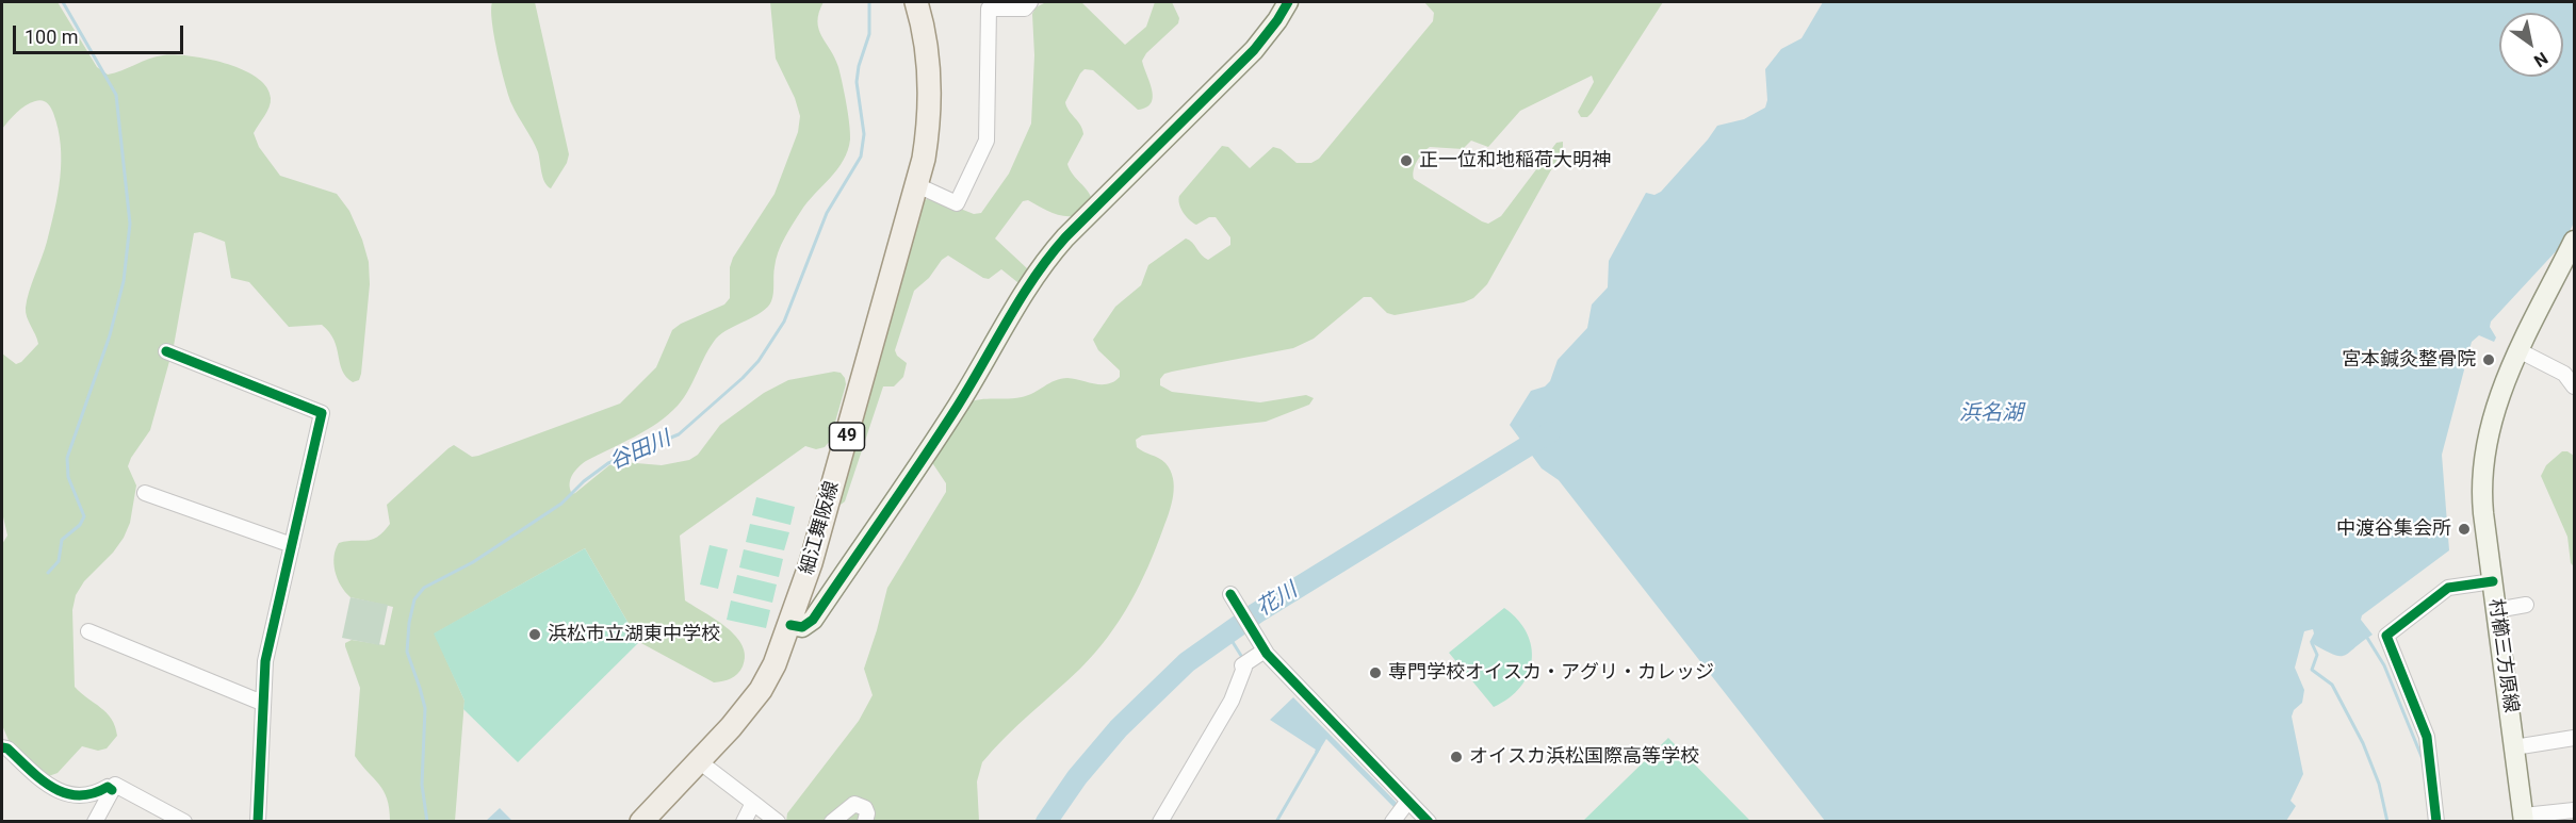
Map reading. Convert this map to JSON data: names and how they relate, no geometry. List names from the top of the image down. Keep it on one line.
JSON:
{"streets":{"main road":["49","細江舞阪線"],"street":["村櫛三方原線"]},"water":["浜名湖","谷田川","花川"],"places":["正一位和地稲荷大明神","宮本鍼灸整骨院","中渡谷集会所","浜松市立湖東中学校","専門学校オイスカ・アグリ・カレッジ","オイスカ浜松国際高等学校"],"scale_bar":"100 m","north":"bottom right"}
